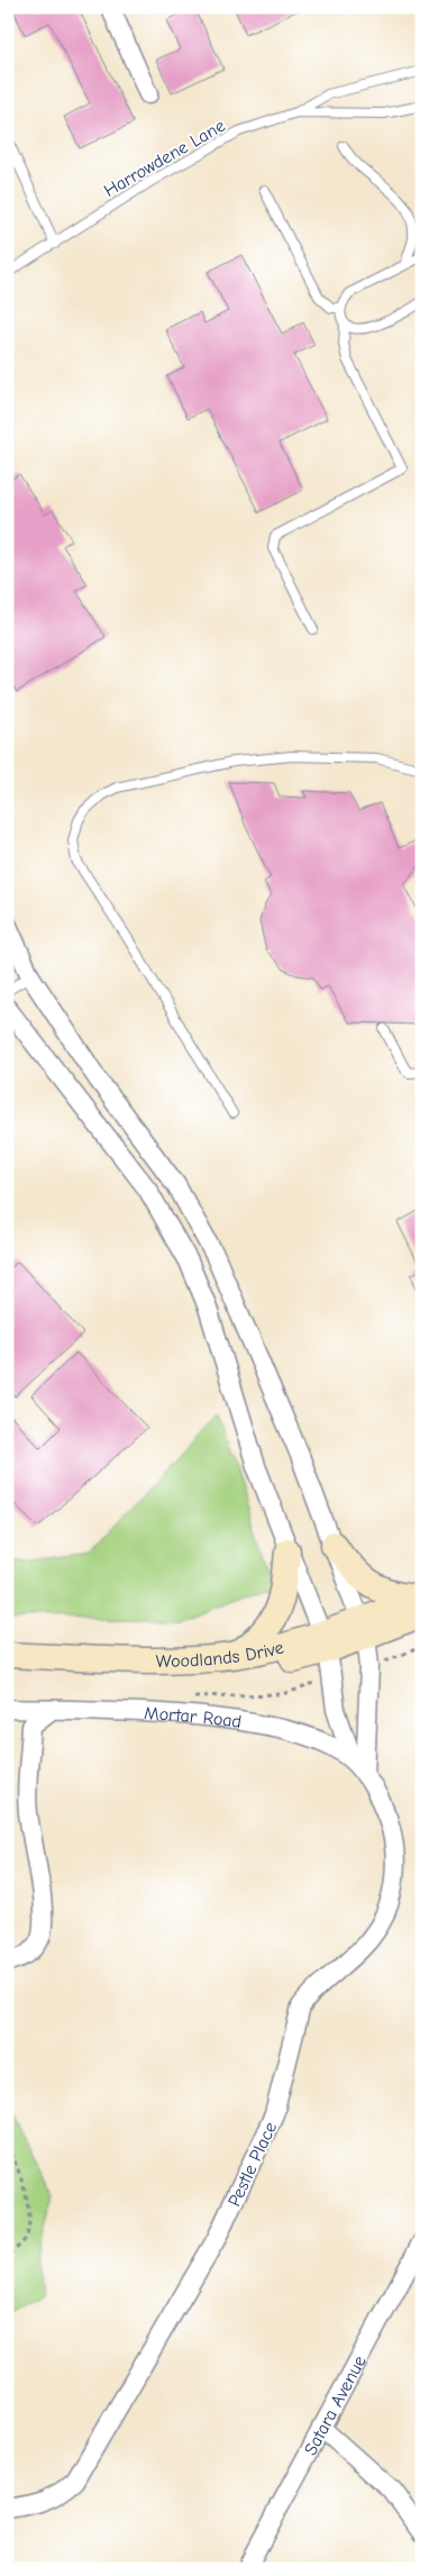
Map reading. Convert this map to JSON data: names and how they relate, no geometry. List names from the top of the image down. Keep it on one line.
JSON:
{"streets":{"main road":["Woodlands Drive"],"street":["Mortar Road","Pestle Place","Satara Avenue"],"lane":["Harrowdene Lane"]},"crossings":[["Mortar Road","Pestle Place"]]}
